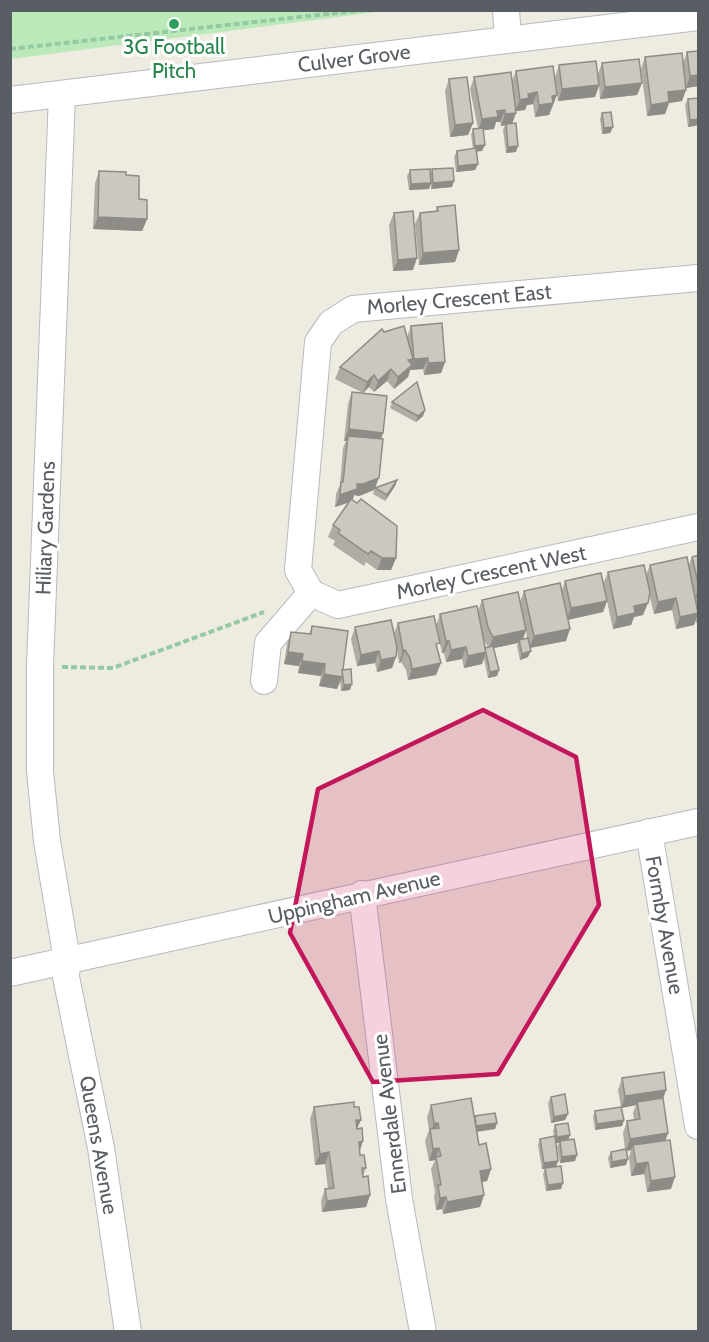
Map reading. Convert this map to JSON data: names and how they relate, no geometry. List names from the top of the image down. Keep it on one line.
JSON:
{"streets":{"street":["Culver Grove","Morley Crescent East","Hiliary Gardens","Morley Crescent West","Uppingham Avenue","Formby Avenue","Ennerdale Avenue","Queens Avenue"]},"crossings":[["Culver Grove","Hiliary Gardens"],["Morley Crescent East","Morley Crescent West"],["Hiliary Gardens","Uppingham Avenue"],["Hiliary Gardens","Queens Avenue"],["Uppingham Avenue","Formby Avenue"],["Uppingham Avenue","Ennerdale Avenue"],["Uppingham Avenue","Queens Avenue"]],"places":["3G Football Pitch"]}
